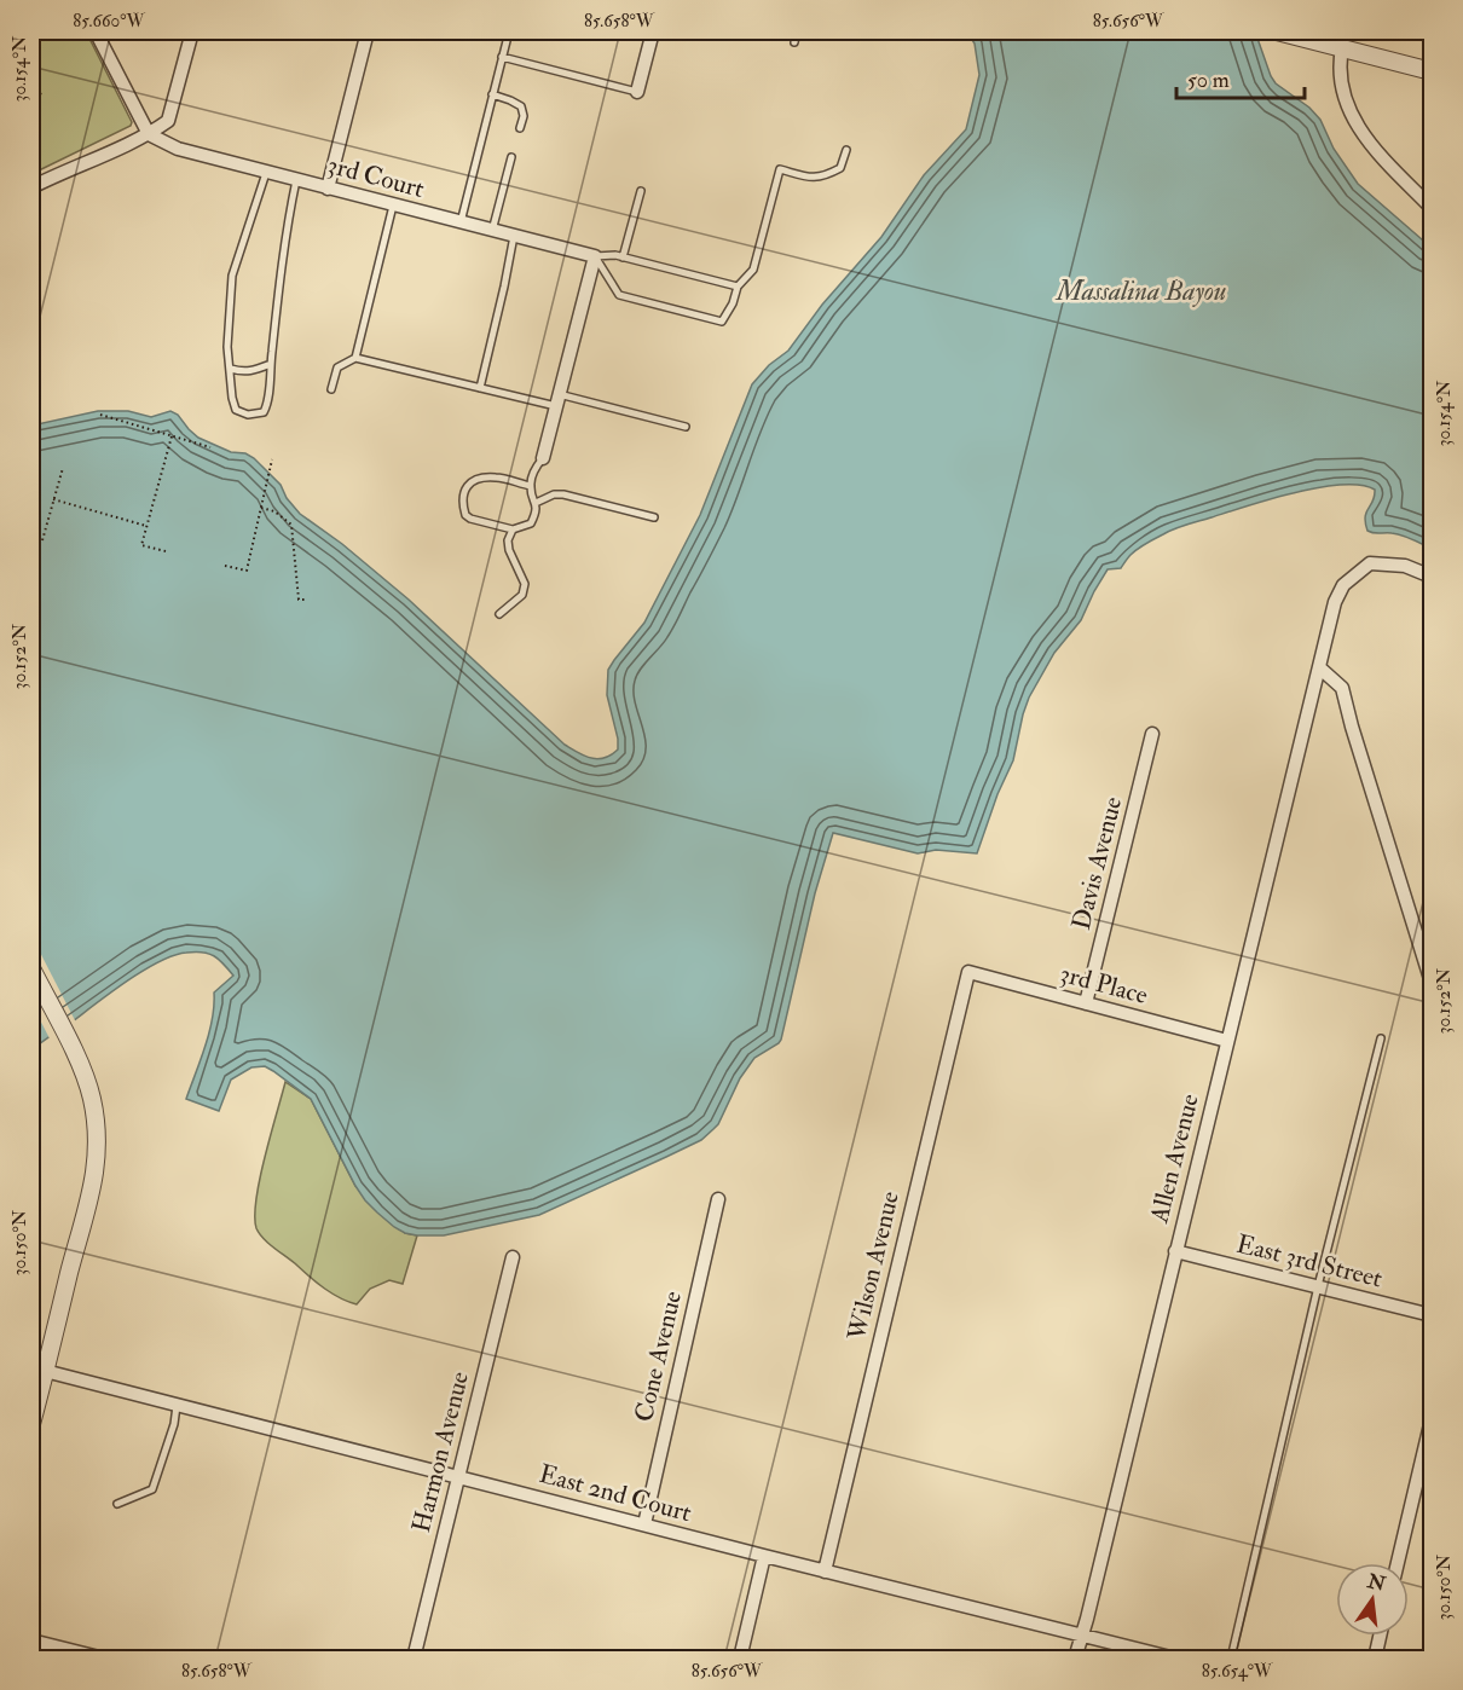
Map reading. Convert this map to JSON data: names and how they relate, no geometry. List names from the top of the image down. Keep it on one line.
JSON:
{"streets":{"street":["3rd Court","Davis Avenue","3rd Place","Allen Avenue","East 3rd Street","Wilson Avenue","Cone Avenue","Harmon Avenue","East 2nd Court"]},"crossings":[["Davis Avenue","3rd Place"],["3rd Place","Allen Avenue"],["3rd Place","Wilson Avenue"],["Allen Avenue","East 3rd Street"],["Allen Avenue","East 2nd Court"],["Wilson Avenue","East 2nd Court"],["Cone Avenue","East 2nd Court"],["Harmon Avenue","East 2nd Court"]],"water":["Massalina Bayou"],"scale_bar":"50 m","north":"top","coordinates":["85.660°W","85.658°W","85.656°W","30.154°N","30.152°N","30.150°N","85.654°W"]}
